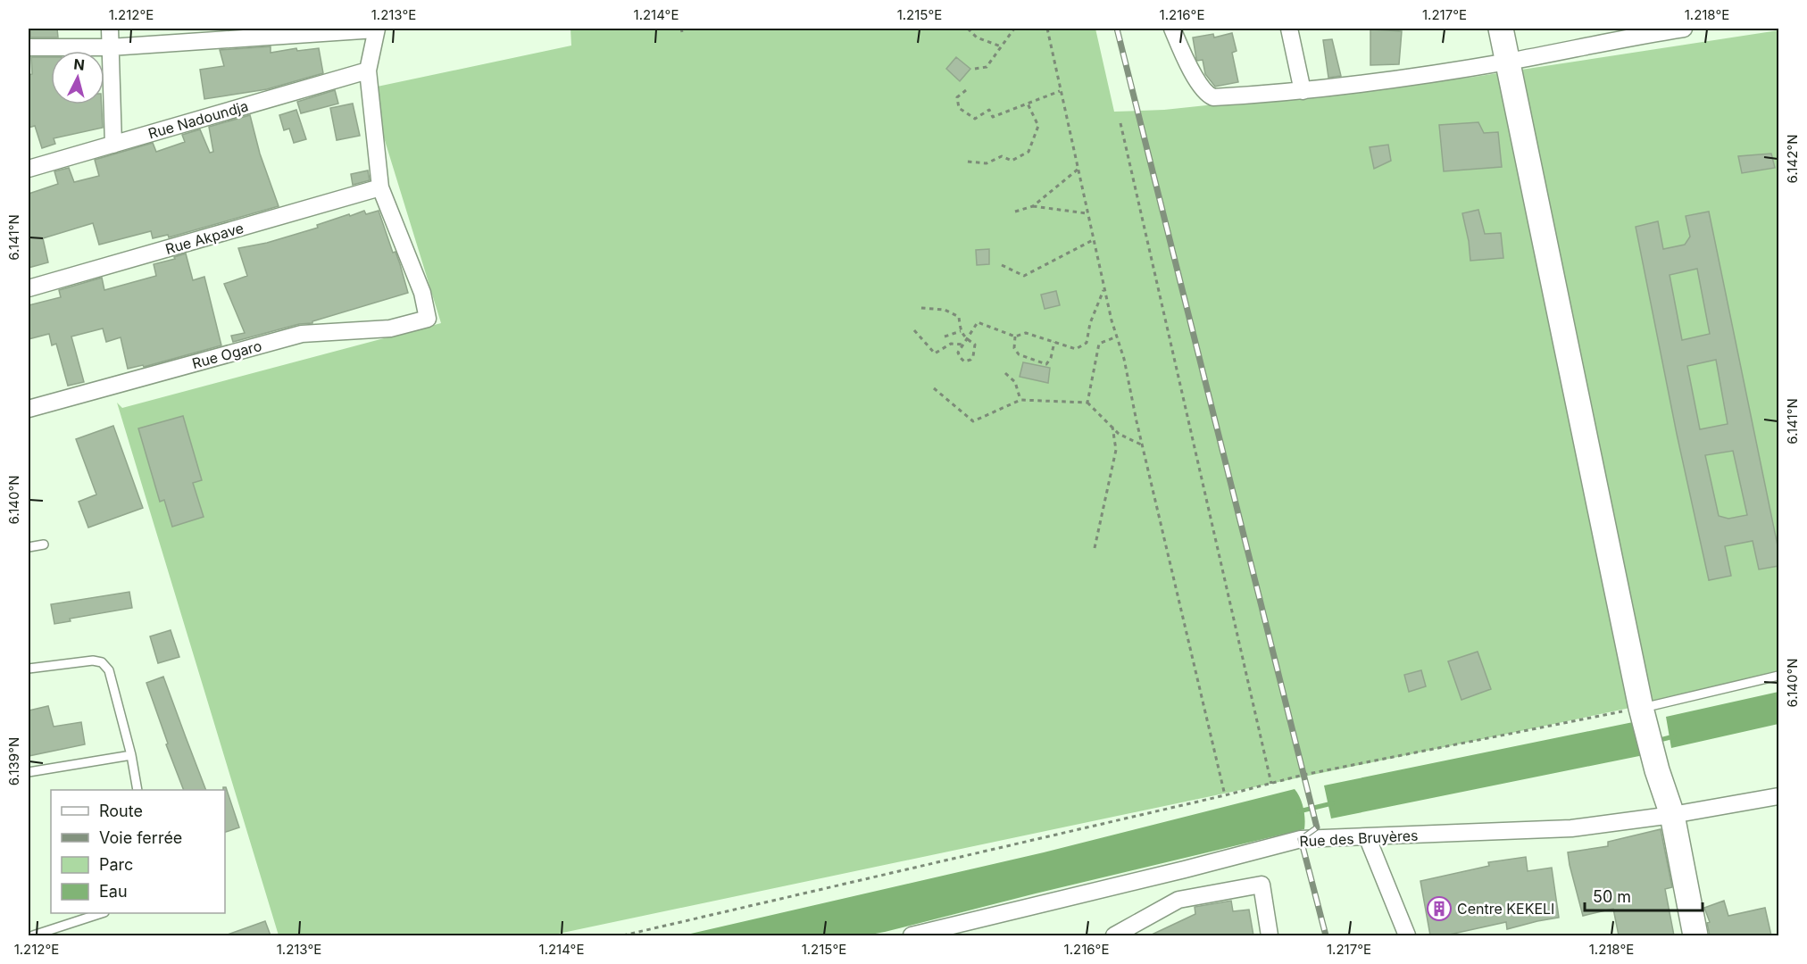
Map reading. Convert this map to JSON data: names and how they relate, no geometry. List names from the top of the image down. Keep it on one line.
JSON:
{"streets":{"street":["Rue Nadoundja","Rue Akpave","Rue Ogaro","Rue des Bruyères"]},"crossings":[["Rue Akpave","Rue Ogaro"]],"places":{"building":["Centre KEKELI"]},"legend":["Route","Voie ferrée","Parc","Eau"],"scale_bar":"50 m","north":"top","coordinates":["1.212°E","1.213°E","1.214°E","1.215°E","1.216°E","1.217°E","1.218°E","6.142°N","6.141°N","6.140°N","6.139°N"]}
